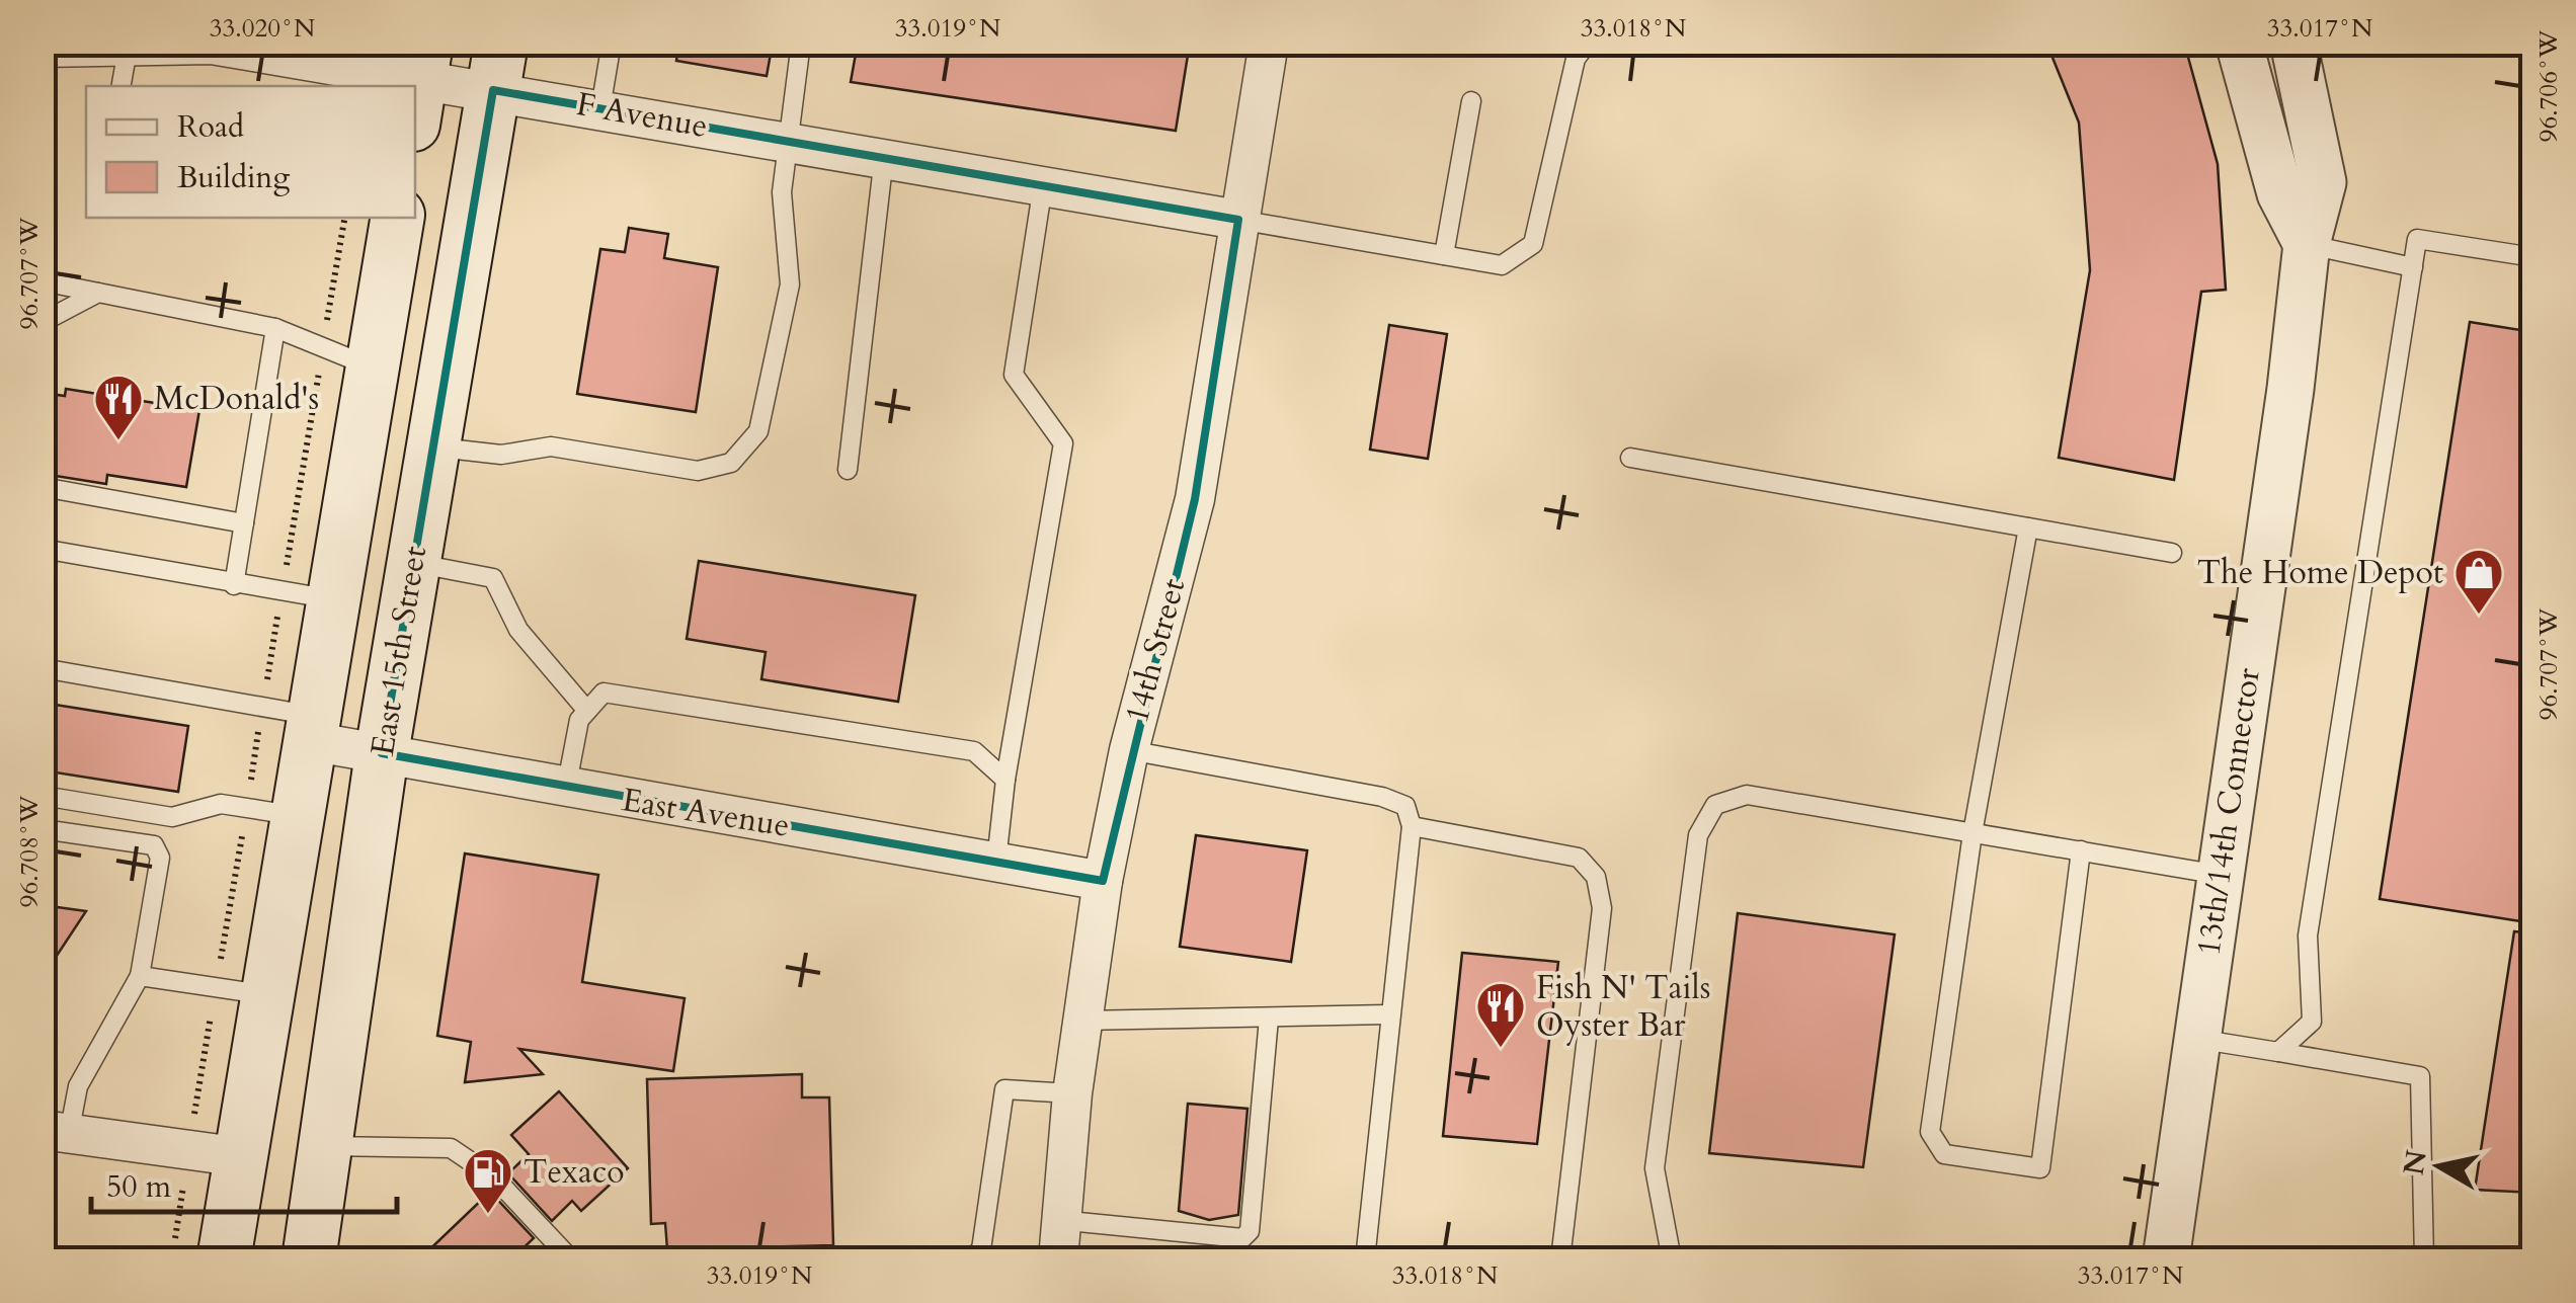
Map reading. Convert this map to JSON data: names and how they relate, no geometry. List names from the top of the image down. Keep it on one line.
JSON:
{"streets":{"main road":["East 15th Street"],"street":["F Avenue","14th Street","13th/14th Connector","East Avenue"]},"crossings":[["F Avenue","East 15th Street"],["F Avenue","14th Street"],["East 15th Street","East Avenue"],["14th Street","East Avenue"]],"places":{"restaurant":["McDonald's","Fish N' Tails Oyster Bar"],"shop":["The Home Depot"],"fuel station":["Texaco"]},"legend":["Road","Building"],"scale_bar":"50 m","north":"left","coordinates":["33.020°N","33.019°N","33.018°N","33.017°N","96.706°W","96.707°W","96.708°W"]}
